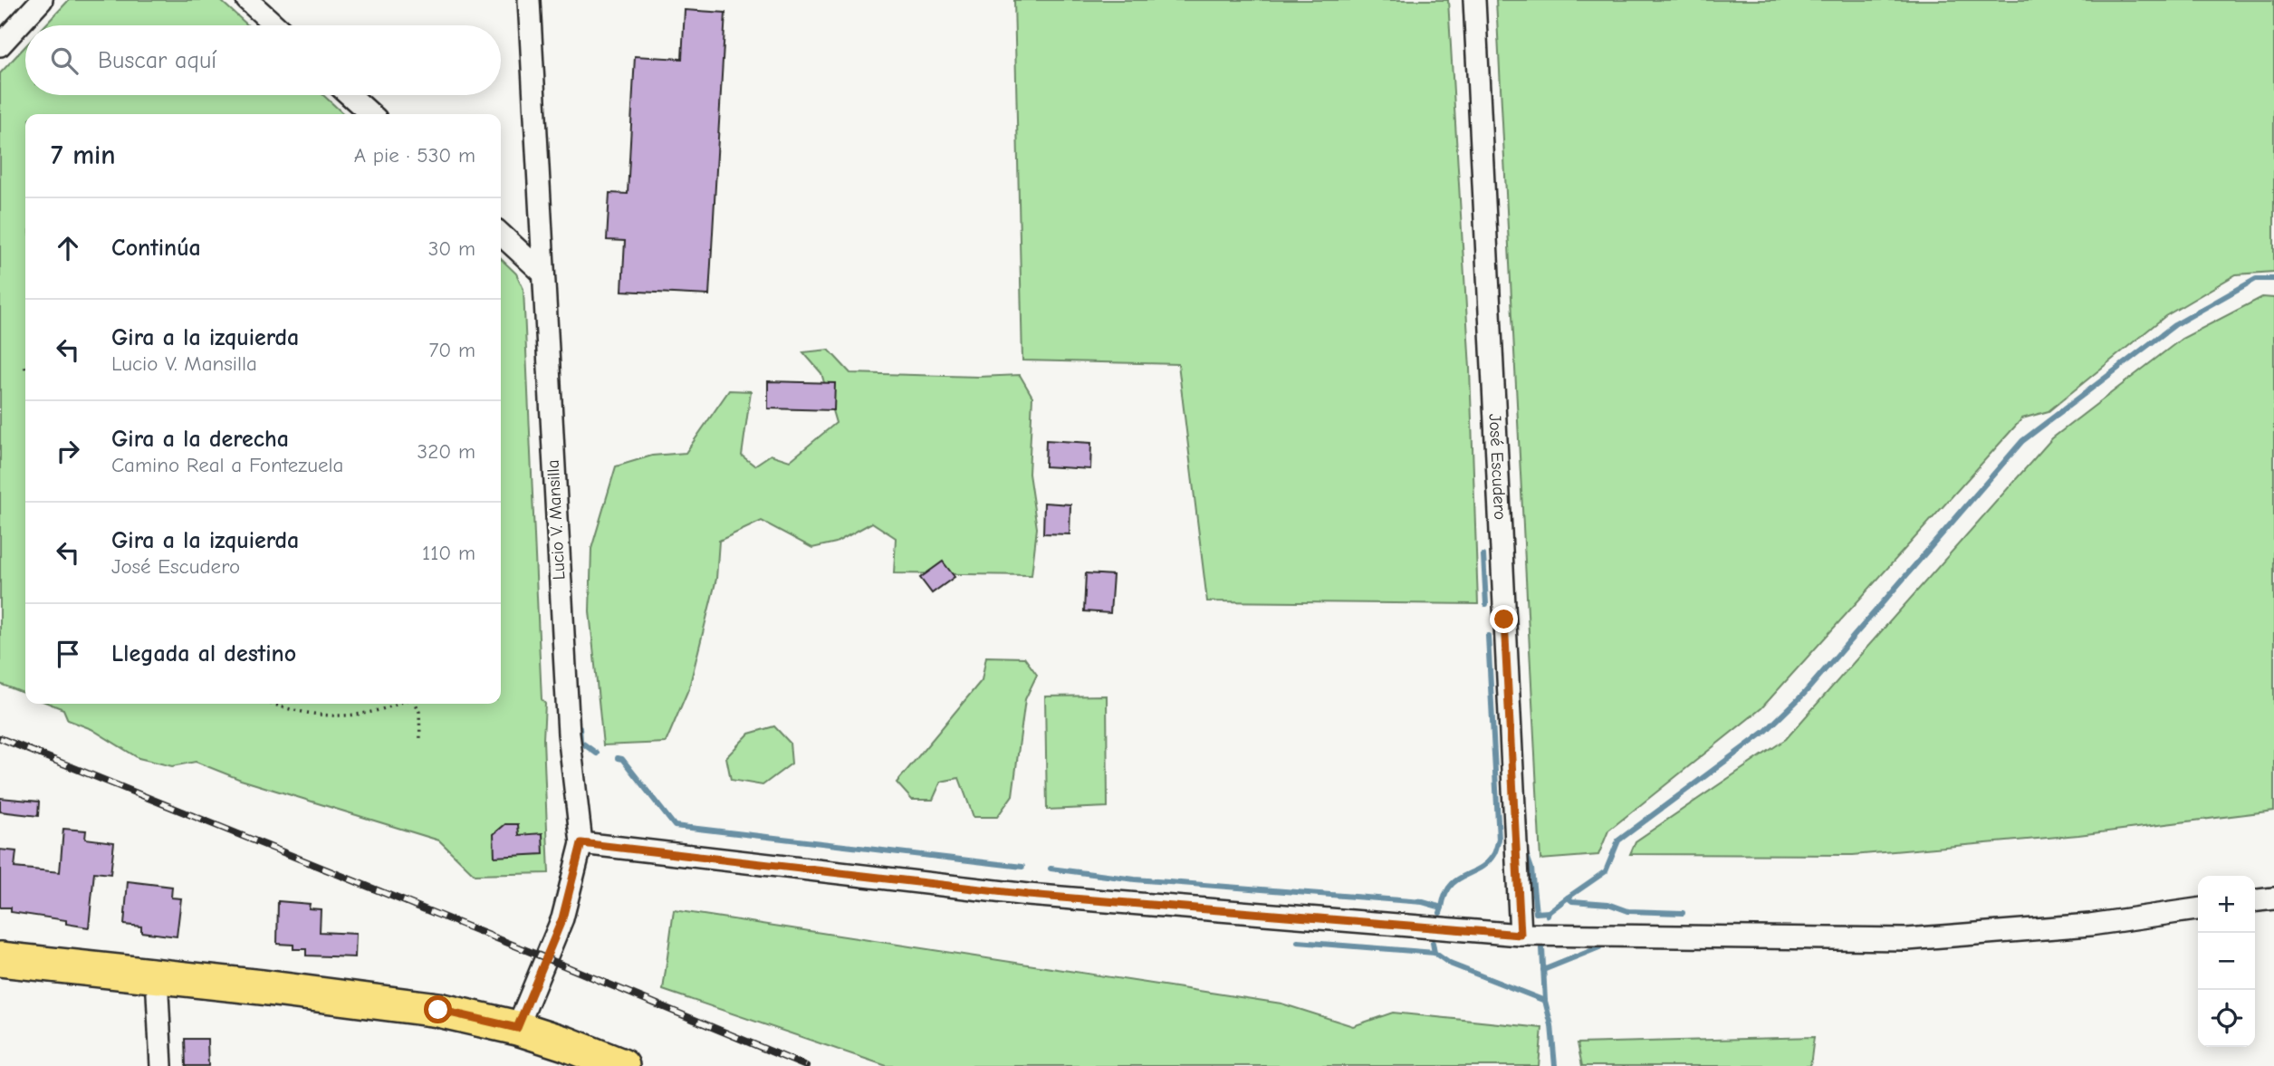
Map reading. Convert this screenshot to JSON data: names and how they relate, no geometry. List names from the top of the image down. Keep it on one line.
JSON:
{"streets":{"street":["José Escudero","Lucio V. Mansilla"]},"page":{"search":"Buscar aquí","heading":["7 min","A pie · 530 m"],"list":[["Continúa","30 m"],["Gira a la izquierda","Lucio V. Mansilla","70 m"],["Gira a la derecha","Camino Real a Fontezuela","320 m"],["Gira a la izquierda","José Escudero","110 m"],"Llegada al destino"],"map_buttons":["+","−"]}}
